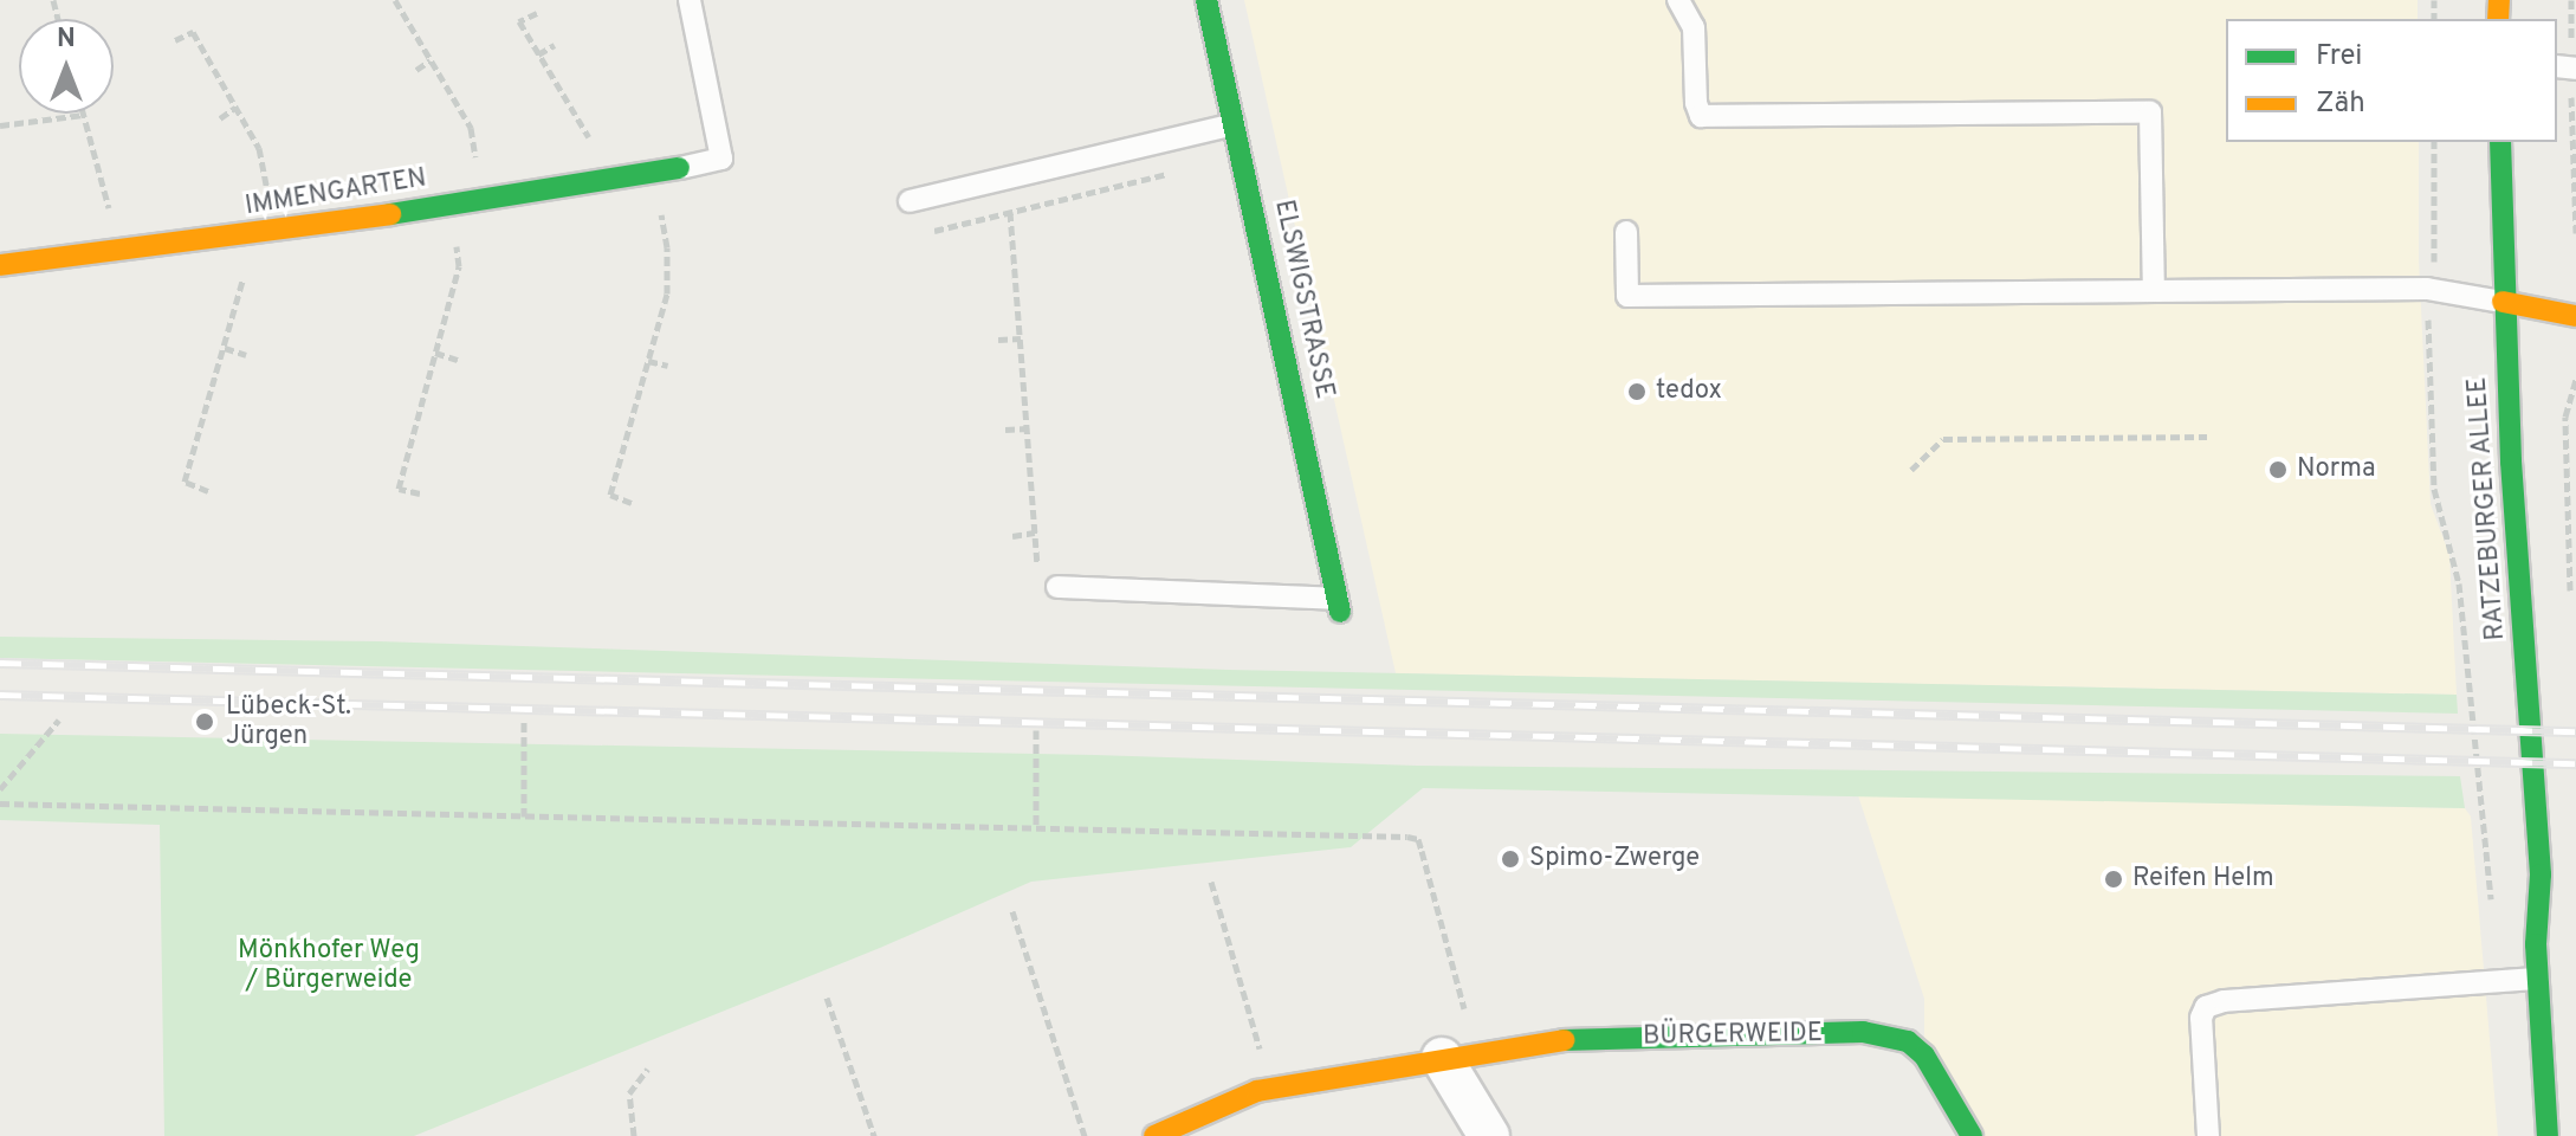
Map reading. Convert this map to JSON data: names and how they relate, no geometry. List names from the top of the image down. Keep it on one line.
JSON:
{"streets":{"street":["IMMENGARTEN","ELSWIGSTRASSE","RATZEBURGER ALLEE","BÜRGERWEIDE"]},"parks":["Mönkhofer Weg / Bürgerweide"],"places":["tedox","Norma","Lübeck-St. Jürgen","Spimo-Zwerge","Reifen Helm"],"legend":["Frei","Zäh"],"north":"top"}
